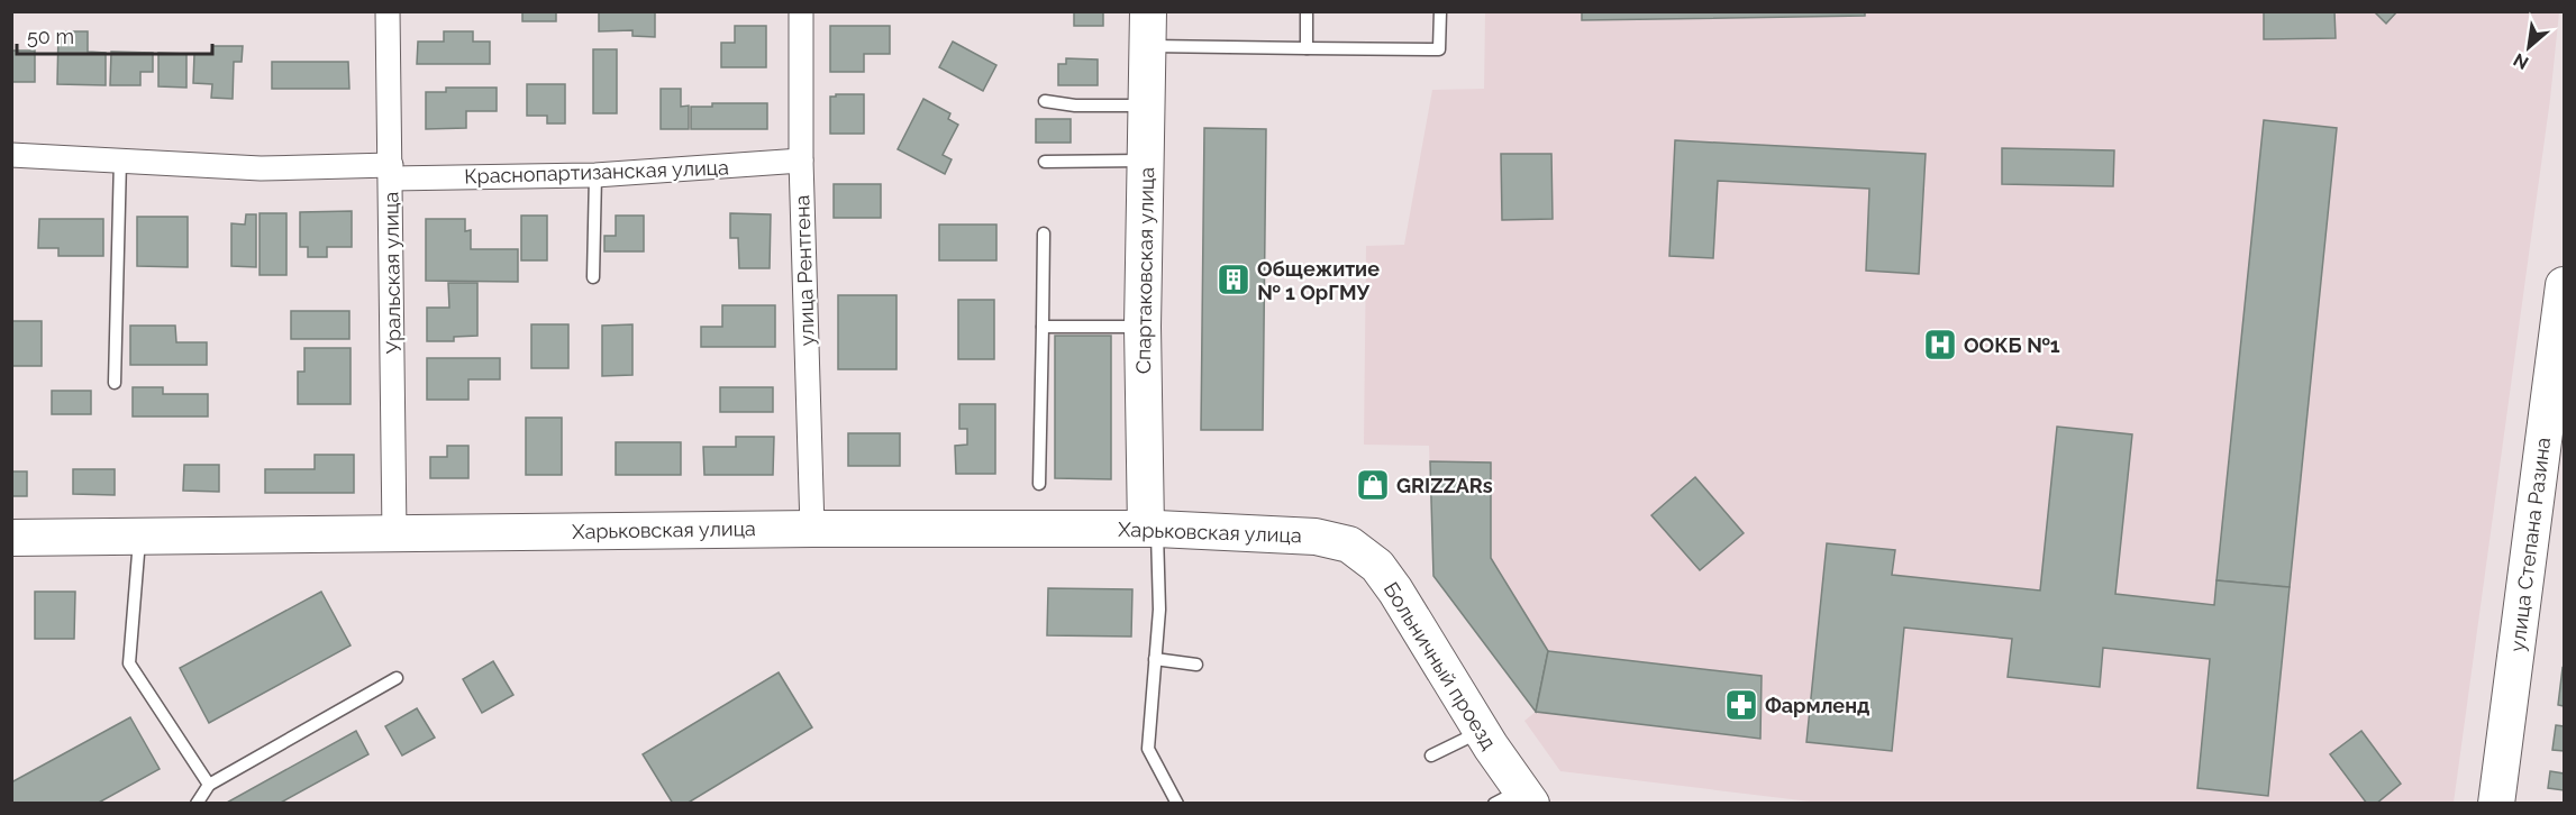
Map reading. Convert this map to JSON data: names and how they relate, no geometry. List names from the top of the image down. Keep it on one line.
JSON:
{"streets":{"street":["Краснопартизанская улица","улица Рентгена","Спартаковская улица","Уральская улица","Харьковская улица","улица Степана Разина","Больничный проезд"]},"crossings":[["Краснопартизанская улица","улица Рентгена"],["Краснопартизанская улица","Уральская улица"],["улица Рентгена","Харьковская улица"],["Спартаковская улица","Харьковская улица"],["Уральская улица","Харьковская улица"],["Харьковская улица","Больничный проезд"]],"places":{"building":["Общежитие № 1 ОрГМУ"],"hospital":["ООКБ №1"],"shop":["GRIZZARs"],"pharmacy":["Фармленд"]},"scale_bar":"50 m","north":"bottom left"}
